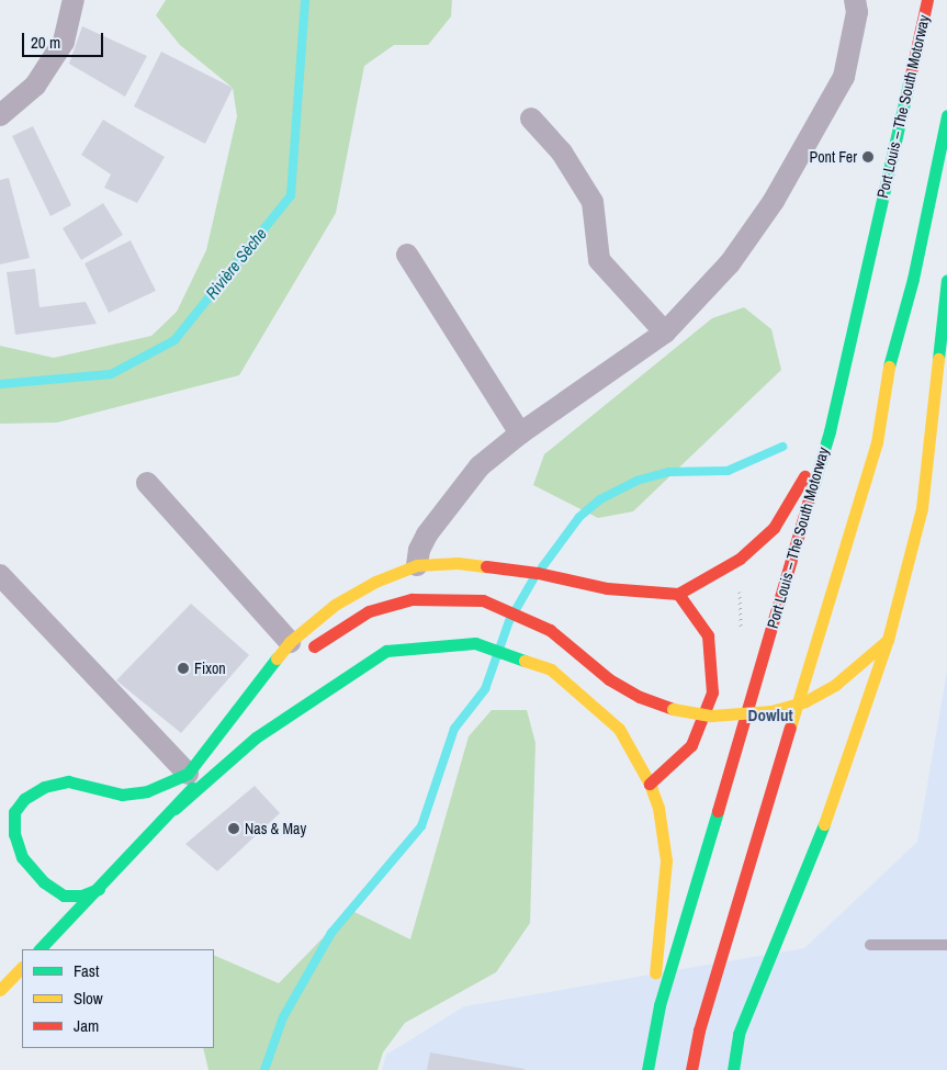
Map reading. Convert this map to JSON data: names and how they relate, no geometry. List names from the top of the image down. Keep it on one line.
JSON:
{"streets":{"main road":["Port Louis – The South Motorway"]},"districts":["Dowlut"],"water":["Rivière Sèche"],"places":["Pont Fer","Fixon","Nas & May"],"legend":["Fast","Slow","Jam"],"scale_bar":"20 m"}
